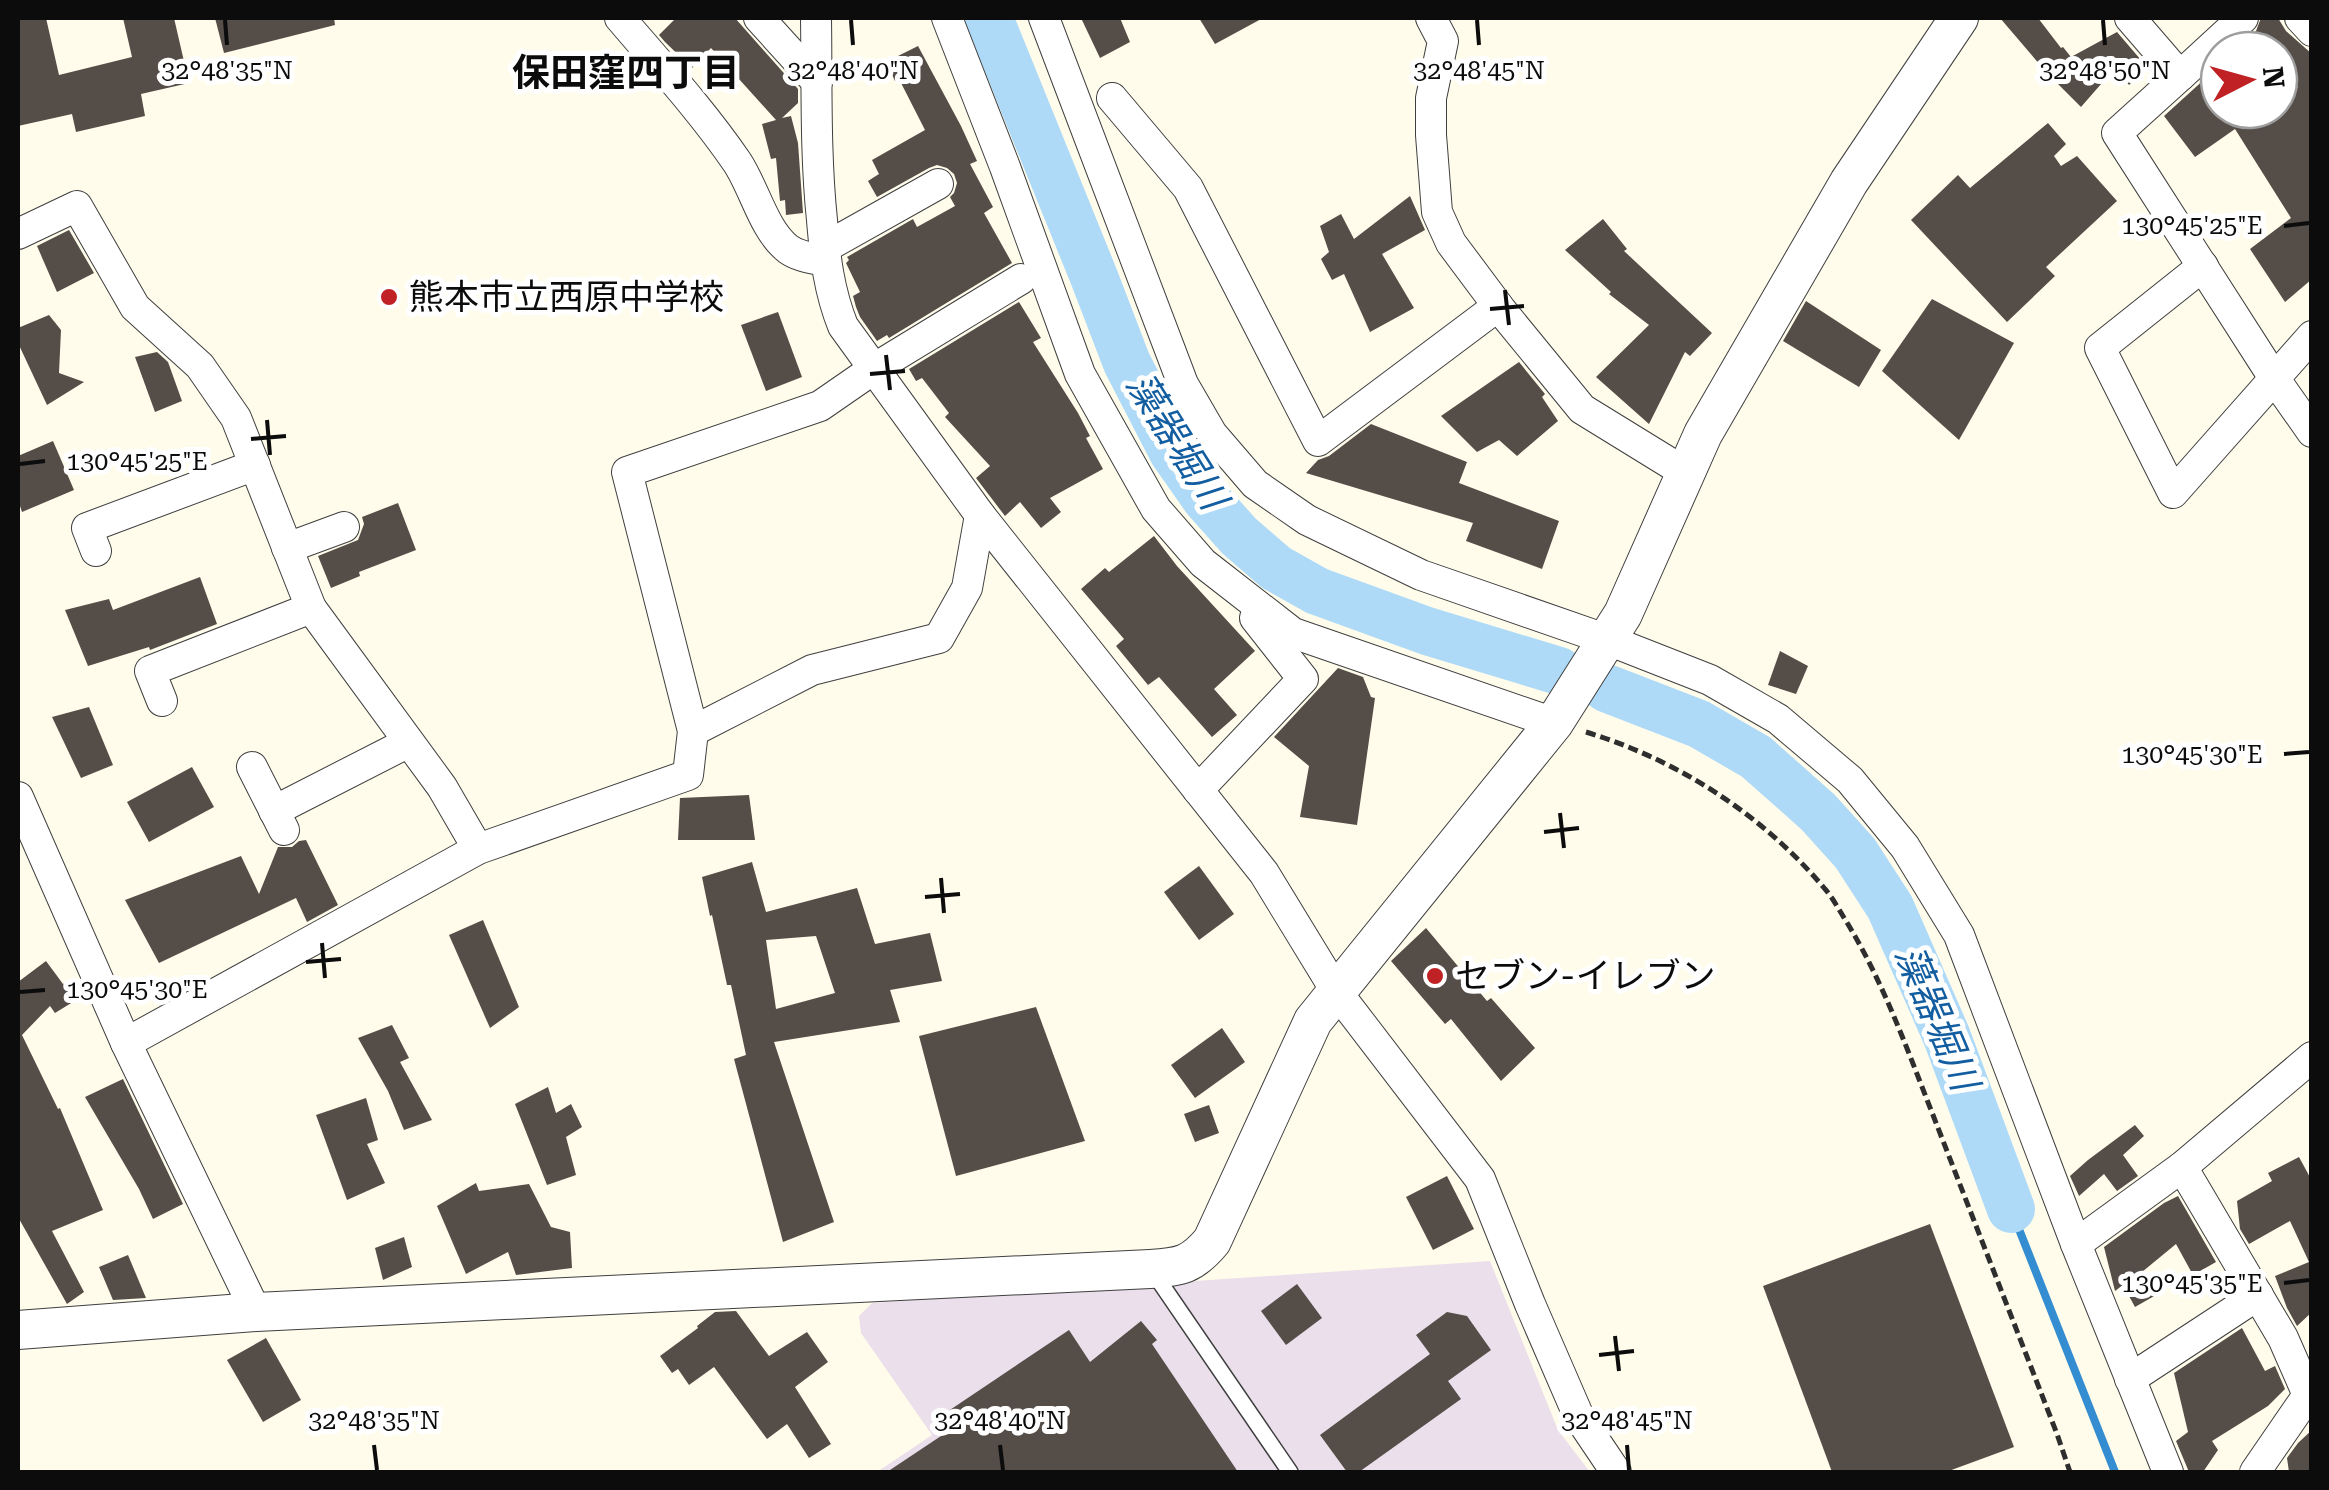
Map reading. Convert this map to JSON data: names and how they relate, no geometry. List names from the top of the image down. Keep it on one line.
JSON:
{"districts":["保田窪四丁目"],"water":["藻器堀川"],"places":["熊本市立西原中学校","セブン-イレブン"],"north":"right","coordinates":["32°48'35\"N","32°48'40\"N","32°48'45\"N","32°48'50\"N","130°45'25\"E","130°45'30\"E","130°45'35\"E"]}
